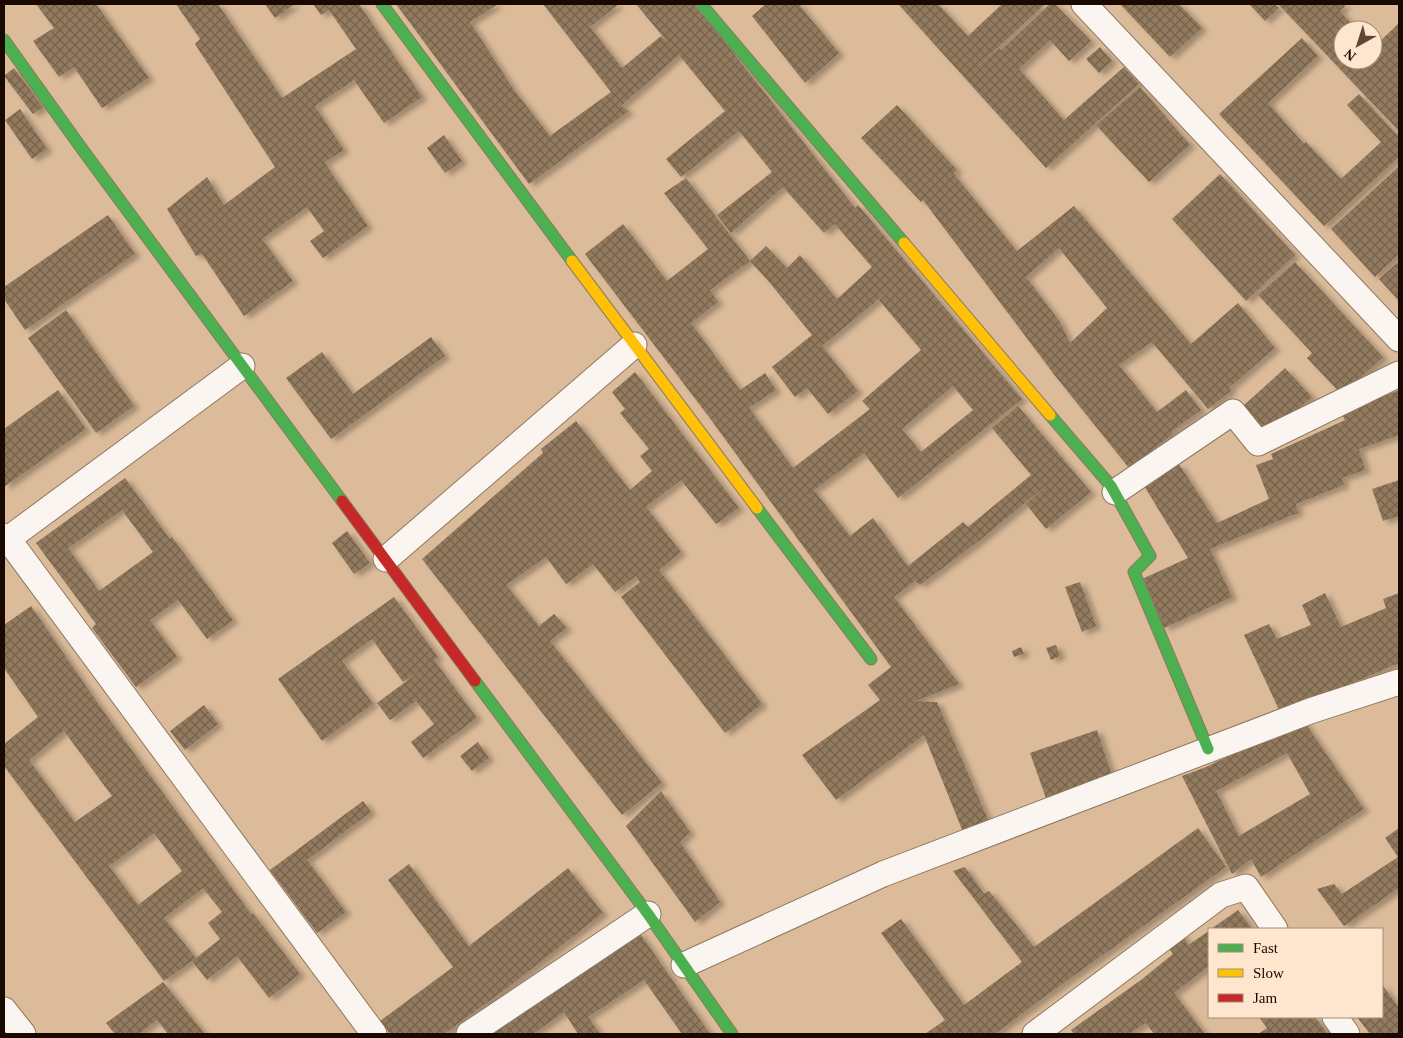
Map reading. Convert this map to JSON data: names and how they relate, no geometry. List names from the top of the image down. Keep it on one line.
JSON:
{"legend":["Fast","Slow","Jam"],"north":"bottom left"}
